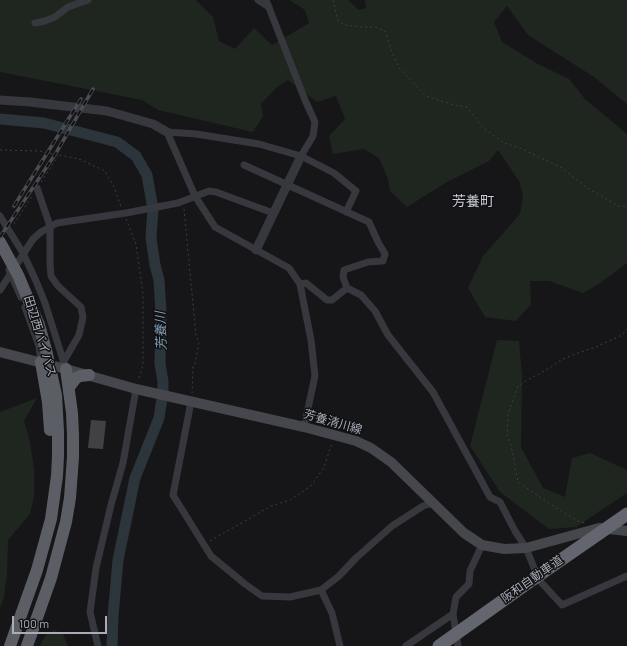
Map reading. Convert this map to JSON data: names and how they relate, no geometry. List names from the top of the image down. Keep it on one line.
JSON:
{"streets":{"highway":["田辺西バイパス","阪和自動車道"],"main road":["芳養清川線"]},"districts":["芳養町"],"water":["芳養川"],"scale_bar":"100 m"}
